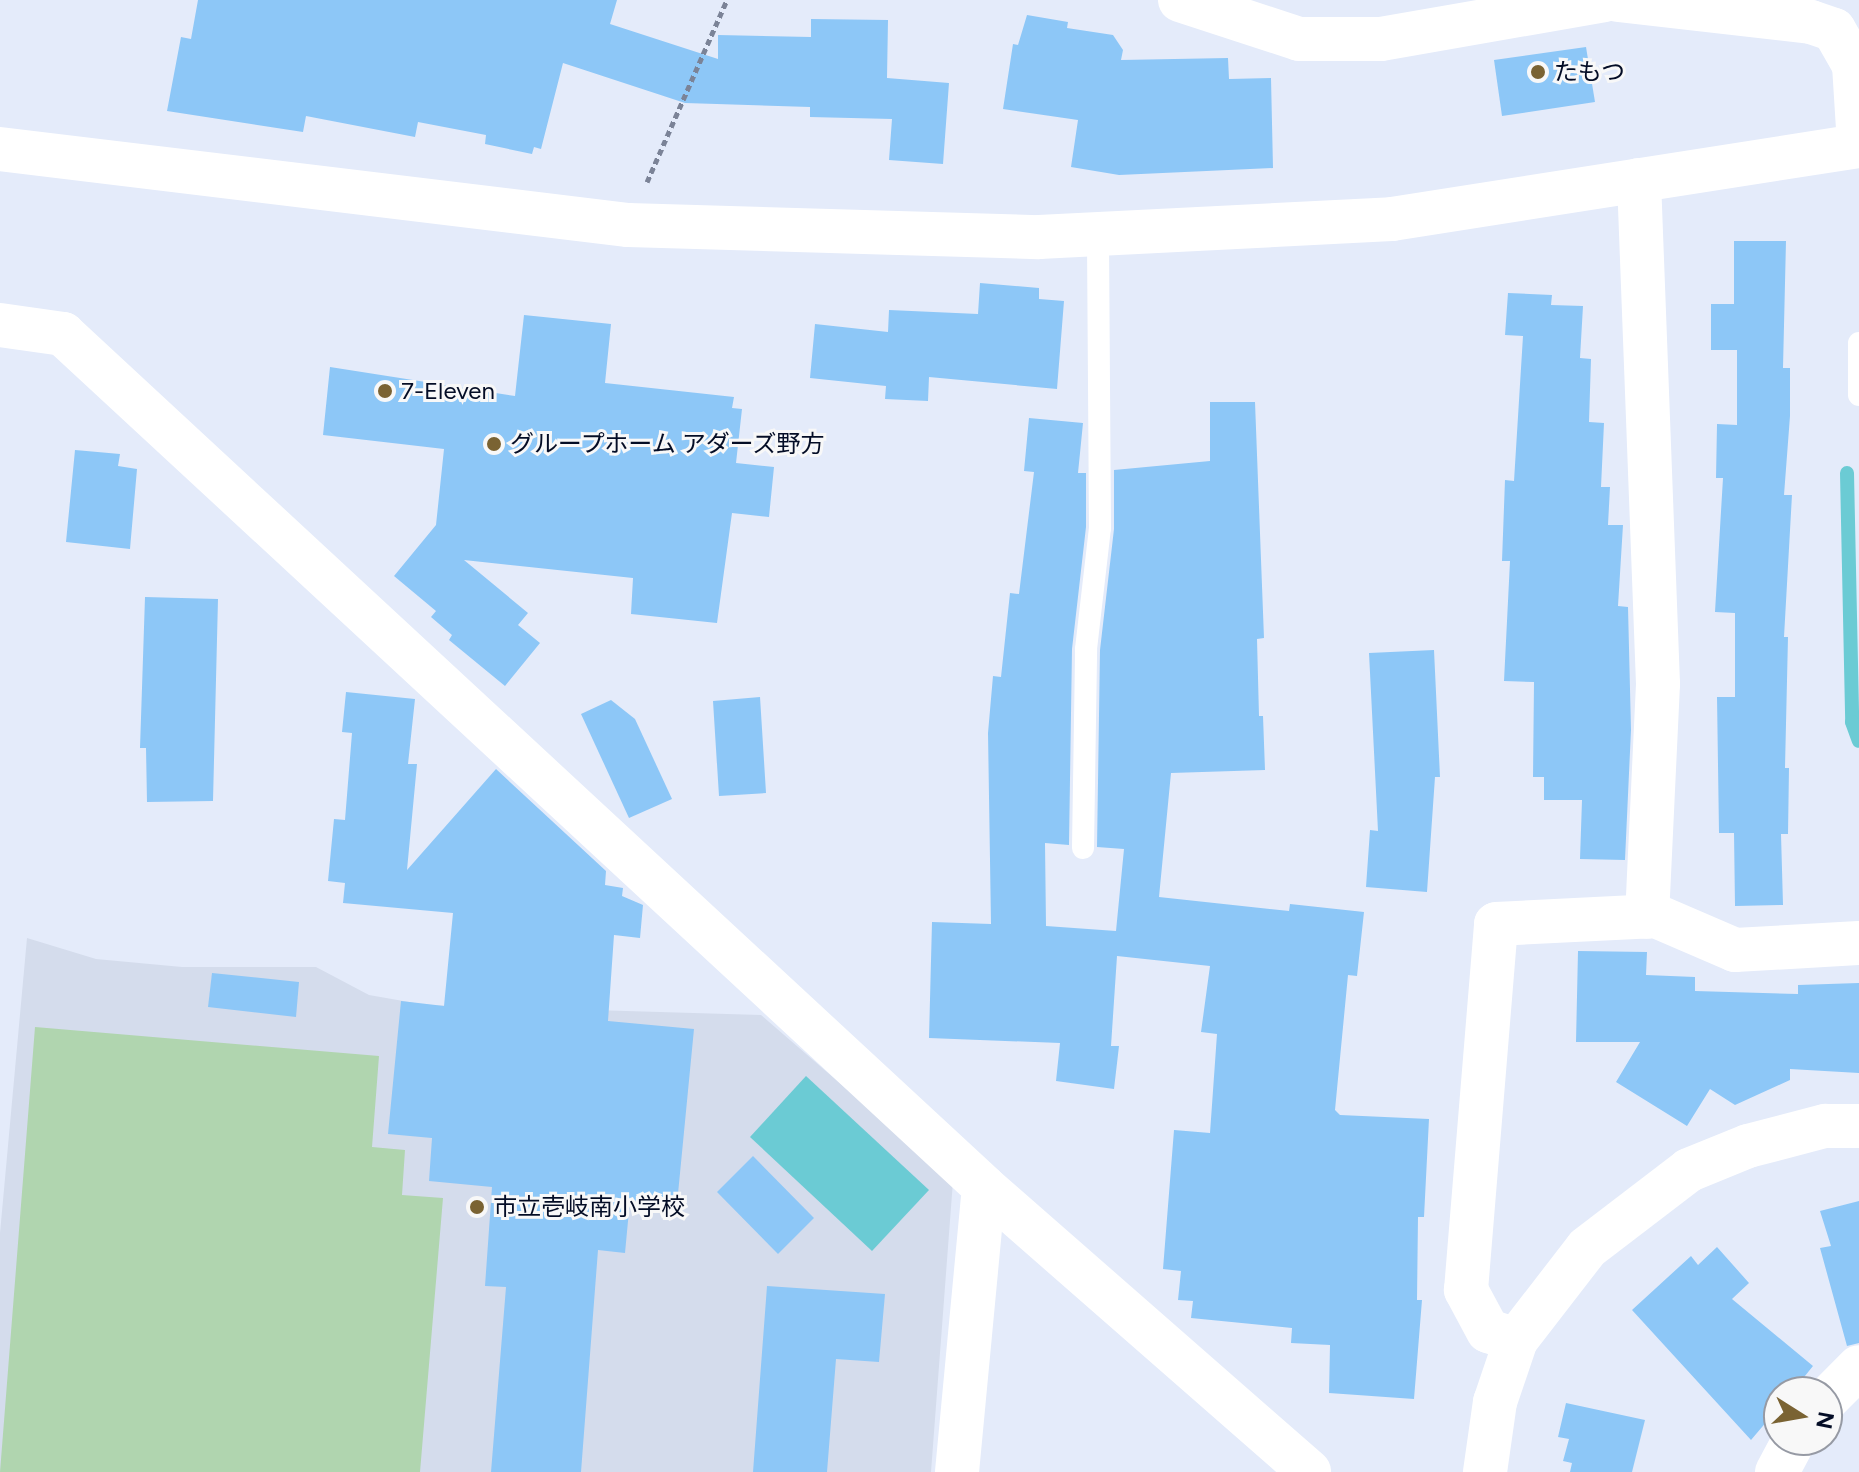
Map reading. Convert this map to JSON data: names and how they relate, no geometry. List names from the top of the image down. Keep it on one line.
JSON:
{"places":["たもつ","7-Eleven","グループホーム アダーズ野方","市立壱岐南小学校"],"north":"right"}
